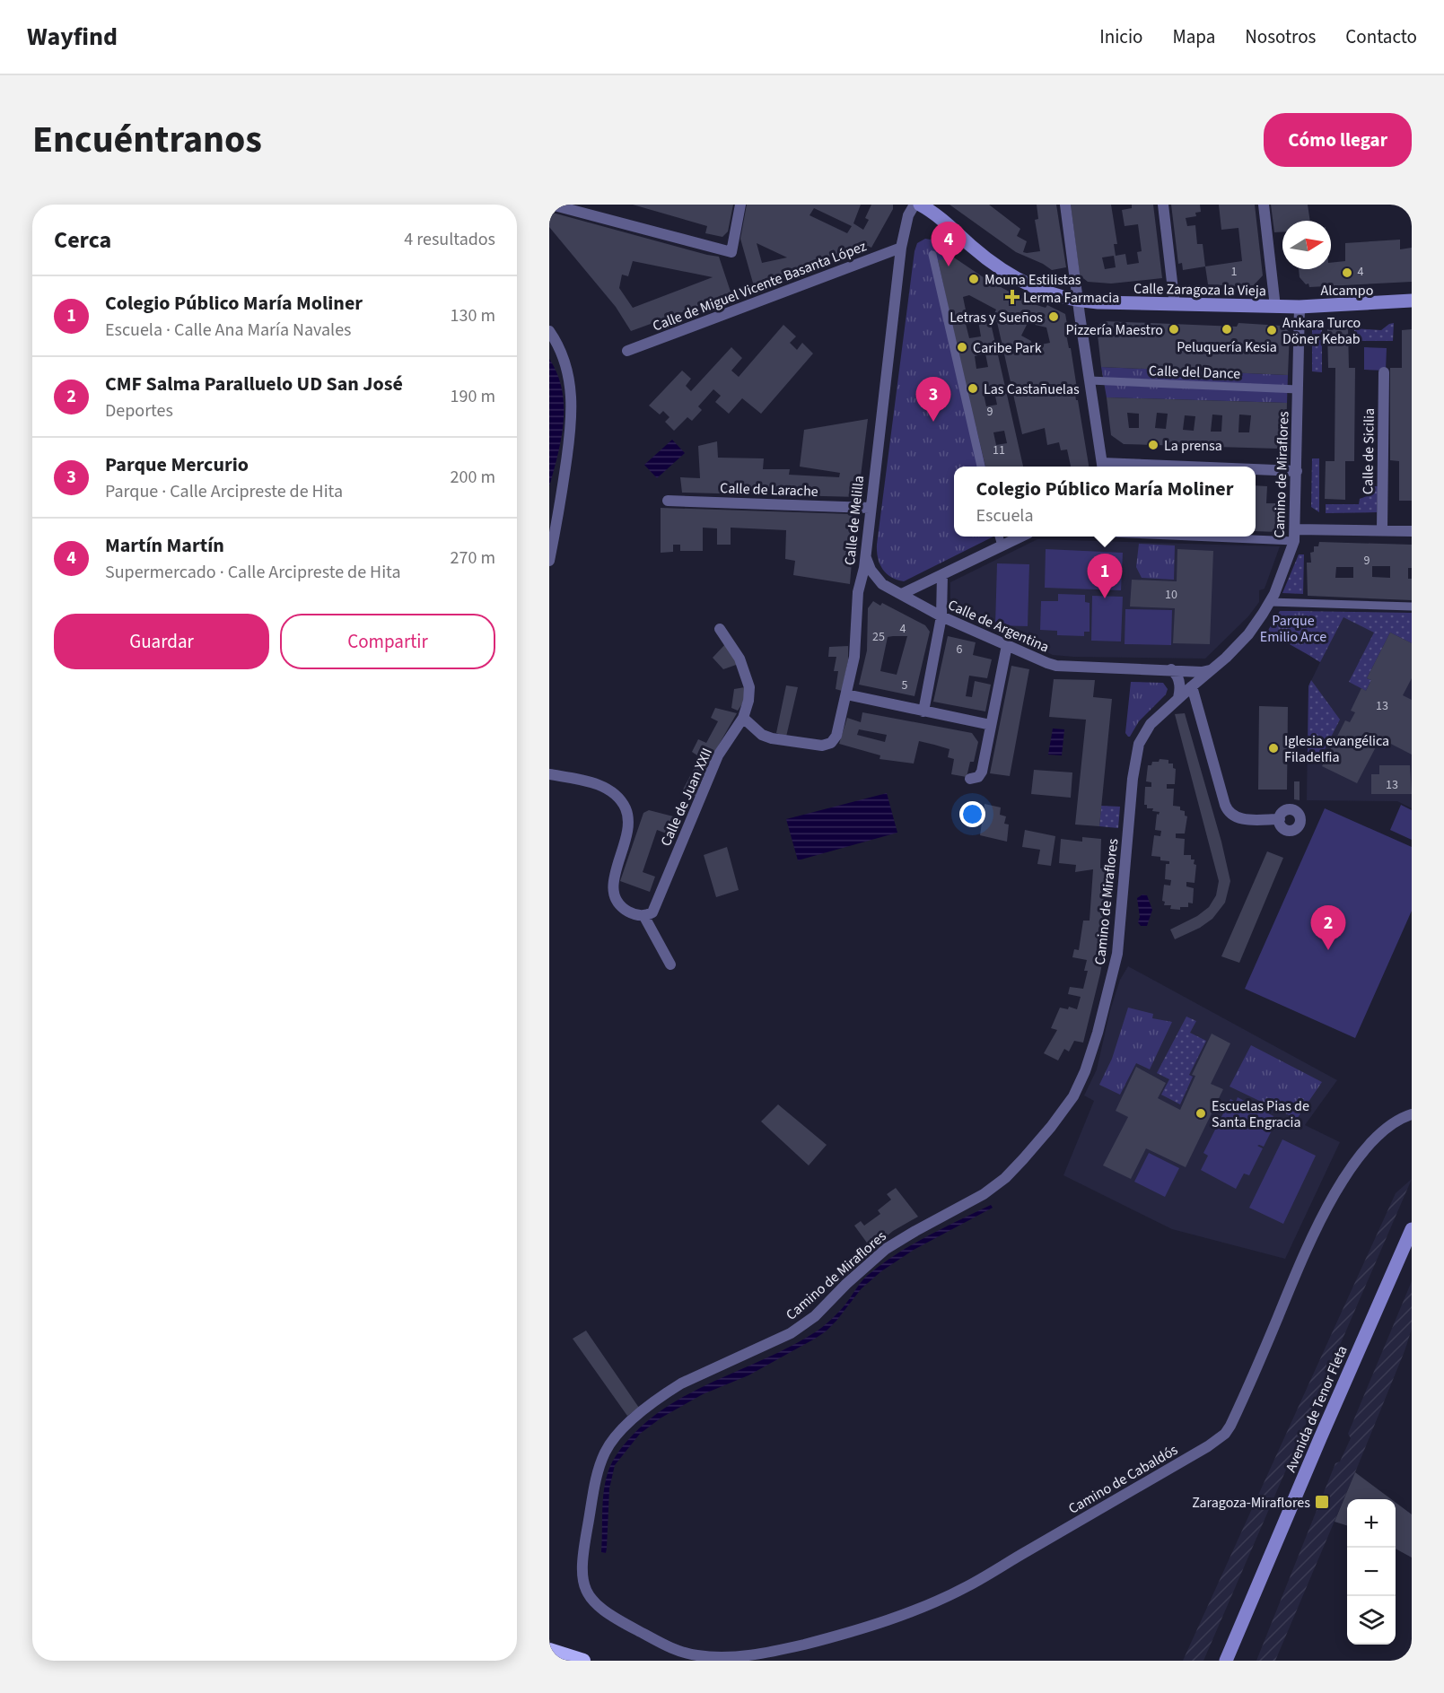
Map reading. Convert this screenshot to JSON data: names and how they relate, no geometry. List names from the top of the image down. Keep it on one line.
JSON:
{"streets":{"main road":["Calle Zaragoza la Vieja","Avenida de Tenor Fleta"],"street":["Calle de Miguel Vicente Basanta López","Calle del Dance","Calle de Sicilia","Camino de Miraflores","Calle de Larache","Calle de Melilla","Calle de Argentina","Calle de Juan XXII","Camino de Cabaldós"]},"crossings":[["Calle de Miguel Vicente Basanta López","Calle de Melilla"],["Calle Zaragoza la Vieja","Camino de Miraflores"],["Calle del Dance","Camino de Miraflores"],["Camino de Miraflores","Calle de Argentina"],["Camino de Miraflores","Camino de Cabaldós"],["Calle de Larache","Calle de Melilla"],["Calle de Melilla","Calle de Argentina"],["Calle de Melilla","Calle de Juan XXII"]],"parks":["Parque Emilio Arce"],"places":{"other":["Alcampo","Mouna Estilistas","Letras y Sueños","Pizzería Maestro","Peluquería Kesia","Ankara Turco Döner Kebab","Caribe Park","Las Castañuelas","La prensa","Iglesia evangélica Filadelfia","Escuelas Pias de Santa Engracia"],"health":["Lerma Farmacia"],"transit":["Zaragoza-Miraflores"]},"house_numbers":["1","4","9","11","9","10","4","25","6","5","13","13"],"north":"right","page":{"header":"Wayfind","nav":["Inicio","Mapa","Nosotros","Contacto"],"title":"Encuéntranos","buttons":["Cómo llegar",["Guardar","Compartir"]],"heading":["Cerca","4 resultados"],"pins":["4","3","1","2"],"list":[{"mark":"1","name":"Colegio Público María Moliner","note":"Escuela · Calle Ana María Navales","value":"130 m"},{"mark":"2","name":"CMF Salma Paralluelo UD San José","note":"Deportes","value":"190 m"},{"mark":"3","name":"Parque Mercurio","note":"Parque · Calle Arcipreste de Hita","value":"200 m"},{"mark":"4","name":"Martín Martín","note":"Supermercado · Calle Arcipreste de Hita","value":"270 m"}],"popup":["Colegio Público María Moliner","Escuela"],"map_buttons":["+","−"]}}
